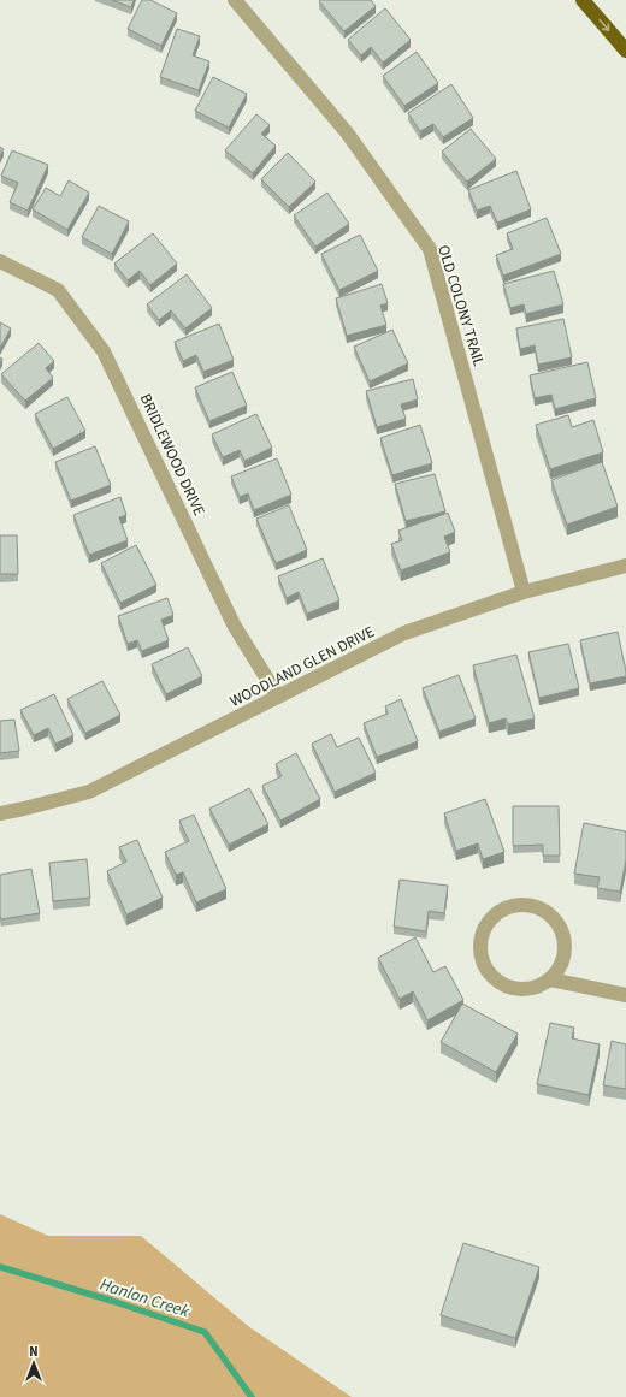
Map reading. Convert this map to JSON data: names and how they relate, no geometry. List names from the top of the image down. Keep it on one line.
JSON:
{"streets":{"street":["OLD COLONY TRAIL","BRIDLEWOOD DRIVE","WOODLAND GLEN DRIVE"]},"crossings":[["OLD COLONY TRAIL","WOODLAND GLEN DRIVE"],["BRIDLEWOOD DRIVE","WOODLAND GLEN DRIVE"]],"water":["Hanlon Creek"],"north":"top"}
